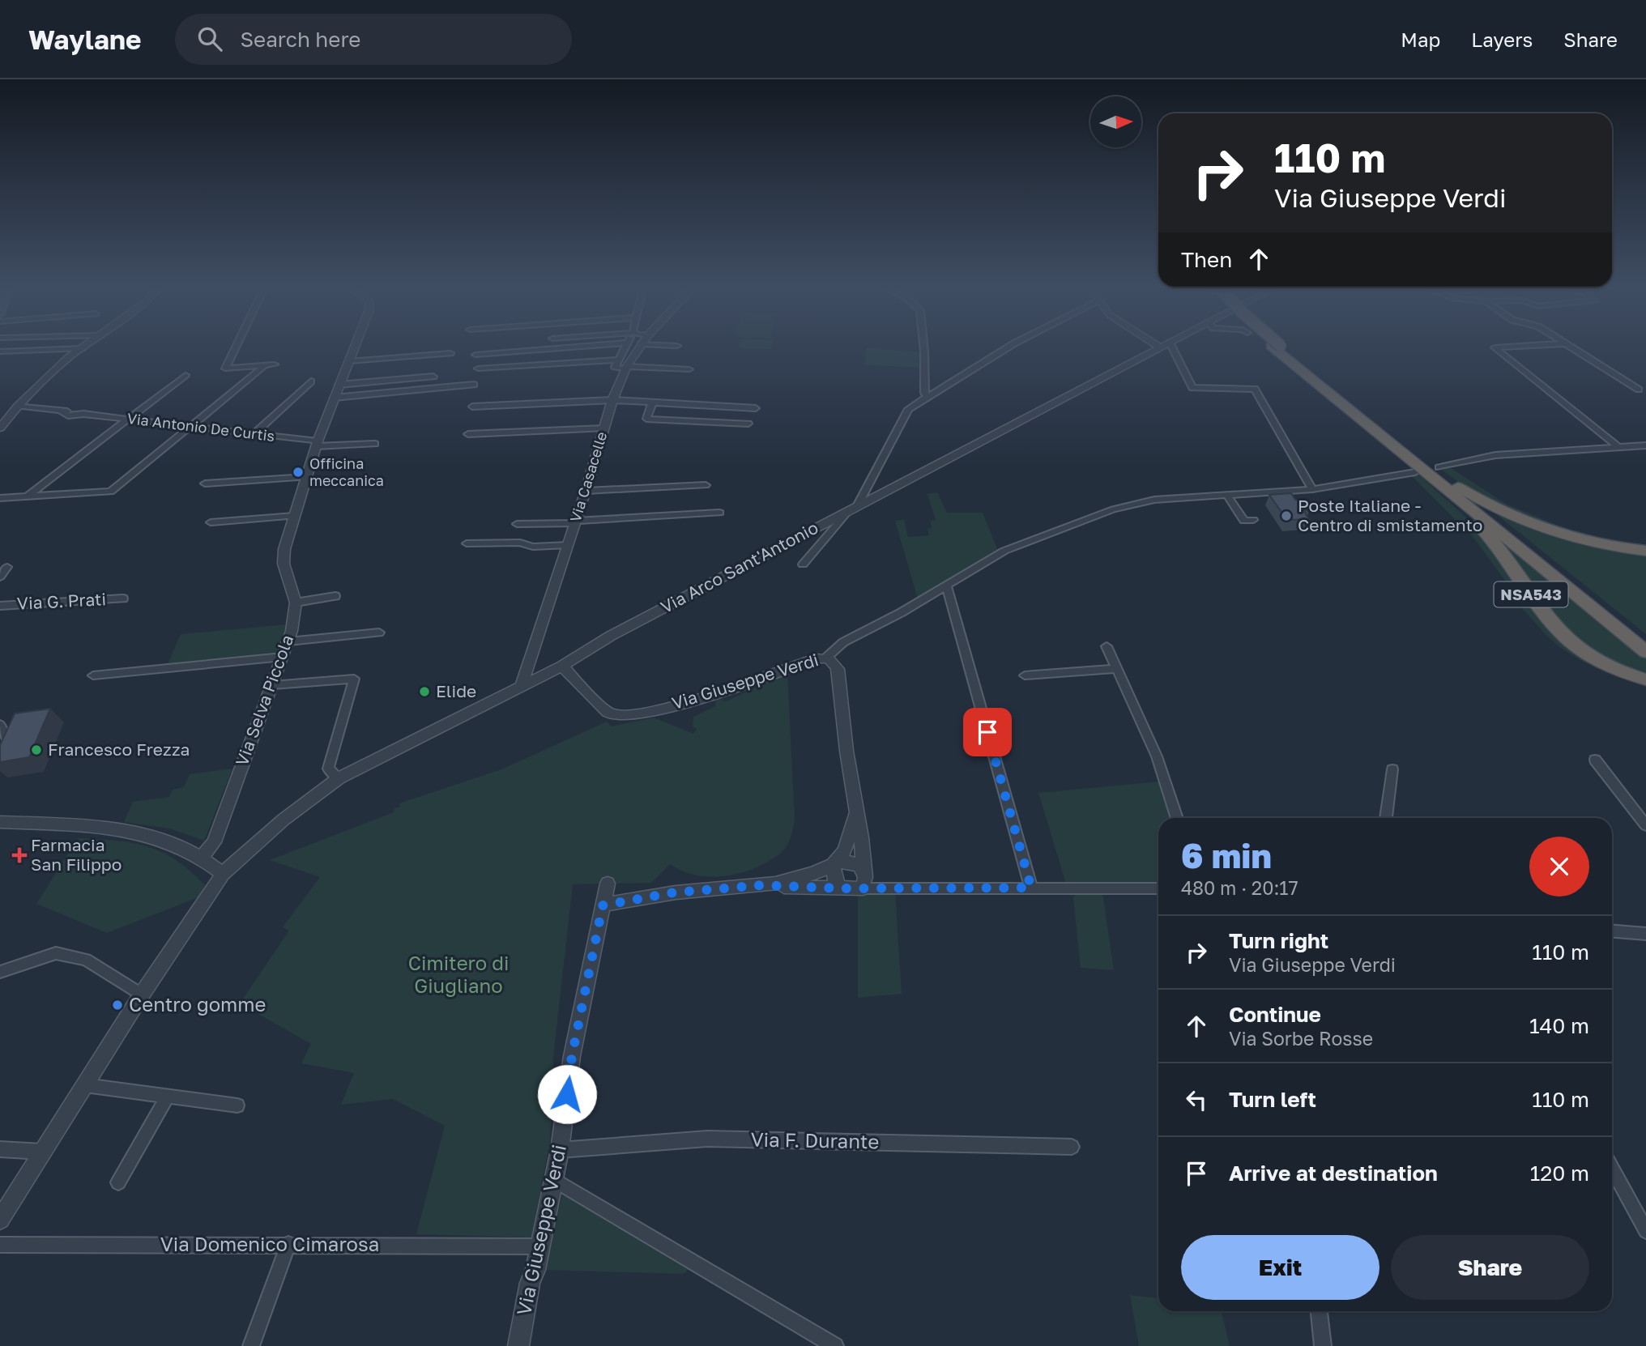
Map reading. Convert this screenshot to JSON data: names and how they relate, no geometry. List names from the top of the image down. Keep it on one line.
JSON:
{"streets":{"highway":["NSA543"],"street":["Via Antonio De Curtis","Via Casacelle","Via Arco Sant'Antonio","Via G. Prati","Via Giuseppe Verdi","Via Selva Piccola","Via F. Durante","Via Domenico Cimarosa"]},"crossings":[["Via Antonio De Curtis","Via Selva Piccola"],["Via Casacelle","Via Arco Sant'Antonio"],["Via Arco Sant'Antonio","Via Giuseppe Verdi"],["Via Giuseppe Verdi","Via F. Durante"],["Via Giuseppe Verdi","Via Domenico Cimarosa"]],"parks":["Cimitero di Giugliano"],"places":{"other":["Officina meccanica","Poste Italiane - Centro di smistamento","Elide","Francesco Frezza","Centro gomme"],"health":["Farmacia San Filippo"]},"north":"right","page":{"header":"Waylane","search":"Search here","nav":["Map","Layers","Share"],"turn":["110 m","Via Giuseppe Verdi"],"then":"Then","heading":["6 min","480 m · 20:17"],"list":[{"name":"Turn right","note":"Via Giuseppe Verdi","value":"110 m"},{"name":"Continue","note":"Via Sorbe Rosse","value":"140 m"},{"name":"Turn left","value":"110 m"},{"name":"Arrive at destination","value":"120 m"}],"buttons":["Exit","Share"]}}
